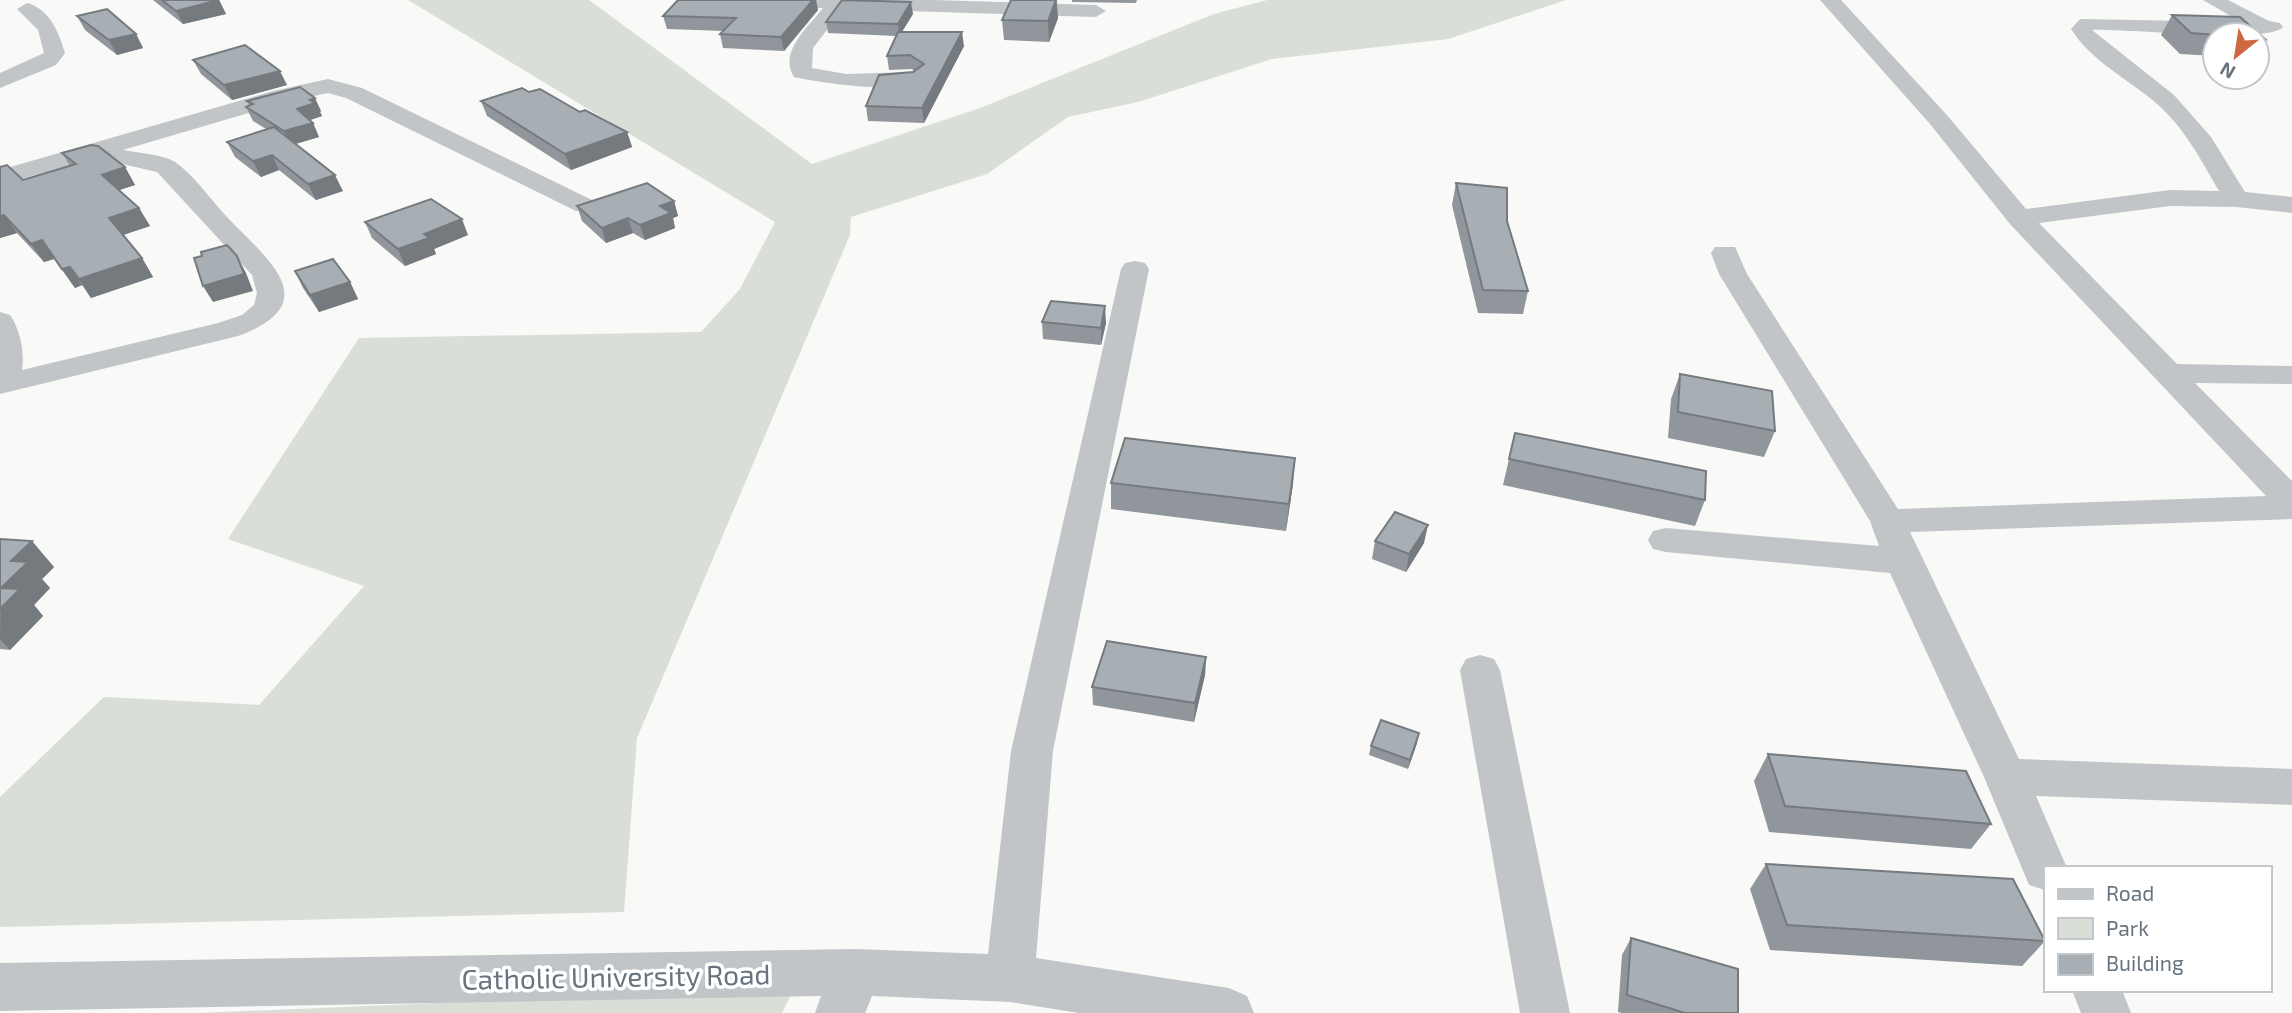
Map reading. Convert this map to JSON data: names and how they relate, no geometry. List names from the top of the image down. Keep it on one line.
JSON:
{"streets":{"street":["Catholic University Road"]},"legend":["Road","Park","Building"],"north":"bottom left"}
